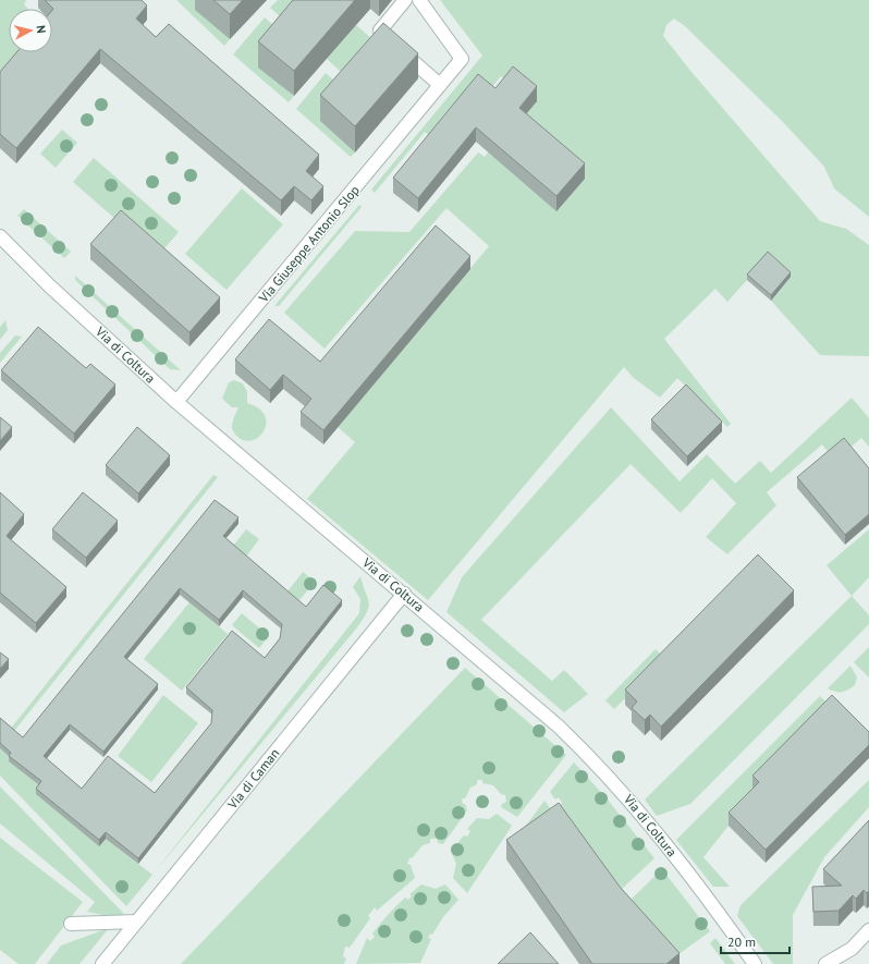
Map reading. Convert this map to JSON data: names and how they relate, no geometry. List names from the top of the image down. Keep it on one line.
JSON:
{"streets":{"street":["Via Giuseppe Antonio Slop","Via di Coltura","Via di Caman"]},"crossings":[["Via Giuseppe Antonio Slop","Via di Coltura"],["Via di Coltura","Via di Caman"]],"scale_bar":"20 m","north":"right"}
